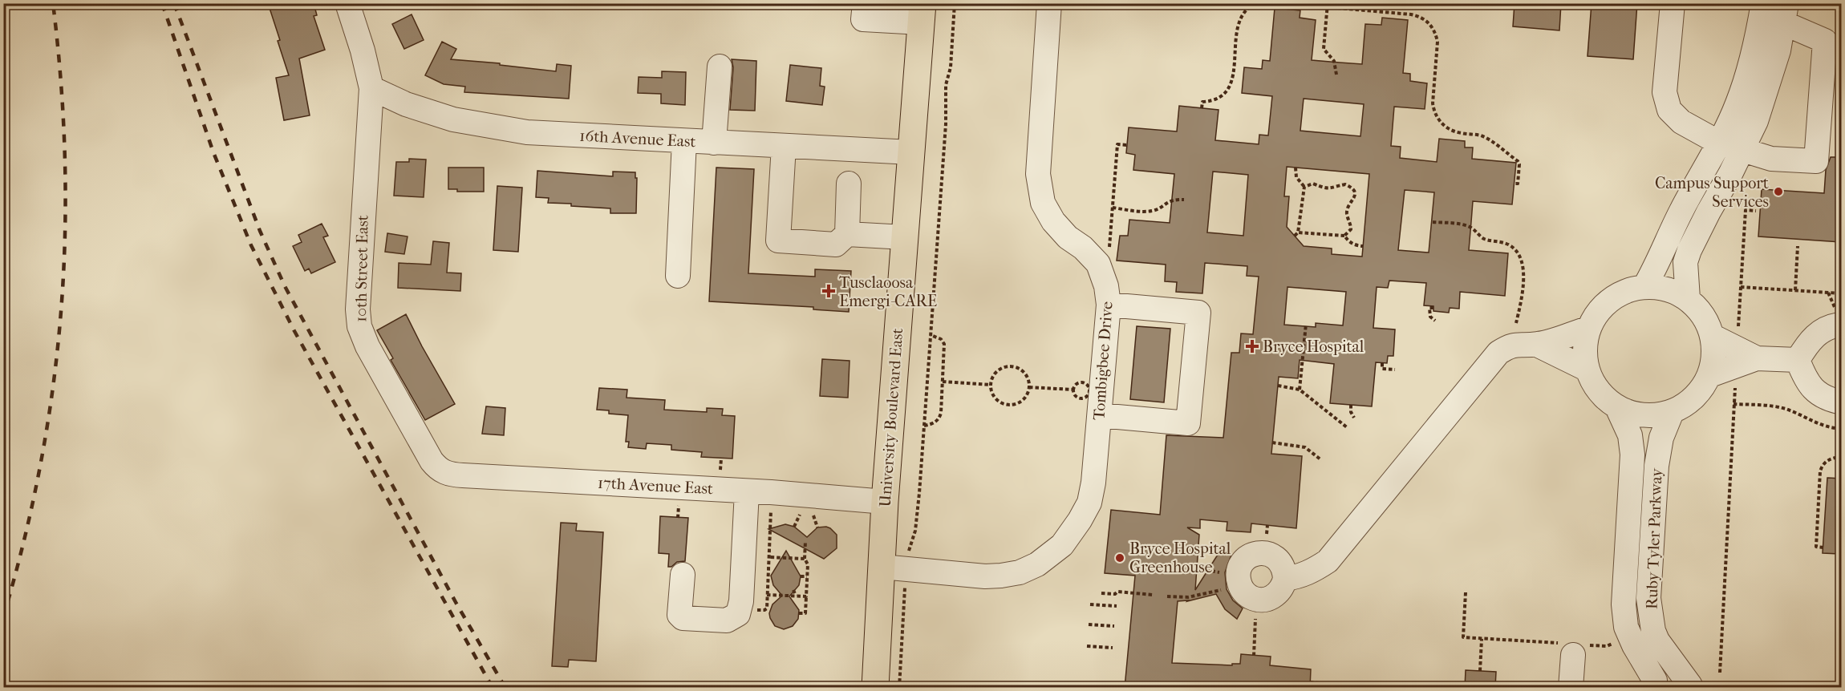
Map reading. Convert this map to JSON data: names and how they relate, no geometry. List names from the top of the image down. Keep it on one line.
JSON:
{"streets":{"main road":["University Boulevard East"],"street":["16th Avenue East","10th Street East","Tombigbee Drive","17th Avenue East","Ruby Tyler Parkway"]},"crossings":[["16th Avenue East","10th Street East"],["16th Avenue East","University Boulevard East"],["10th Street East","17th Avenue East"],["Tombigbee Drive","University Boulevard East"],["University Boulevard East","17th Avenue East"]],"places":{"other":["Campus Support Services","Bryce Hospital Greenhouse"],"health":["Tusclaoosa Emergi-CARE","Bryce Hospital"]}}
